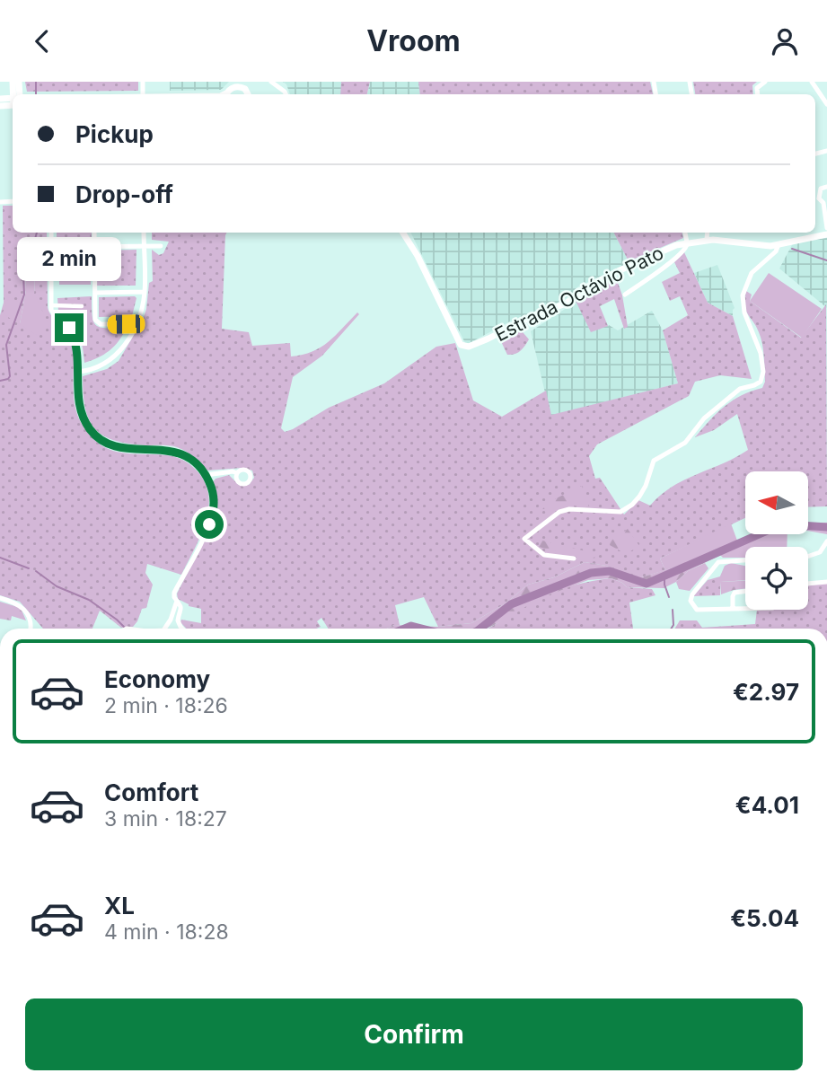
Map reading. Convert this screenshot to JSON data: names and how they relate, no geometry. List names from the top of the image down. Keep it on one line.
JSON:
{"streets":{"street":["Estrada Octávio Pato"]},"north":"left","page":{"header":"Vroom","banner":["Pickup","Drop-off"],"bubble":"2 min","list":[{"name":"Economy","note":"2 min · 18:26","value":"€2.97"},{"name":"Comfort","note":"3 min · 18:27","value":"€4.01"},{"name":"XL","note":"4 min · 18:28","value":"€5.04"}],"buttons":"Confirm"}}
